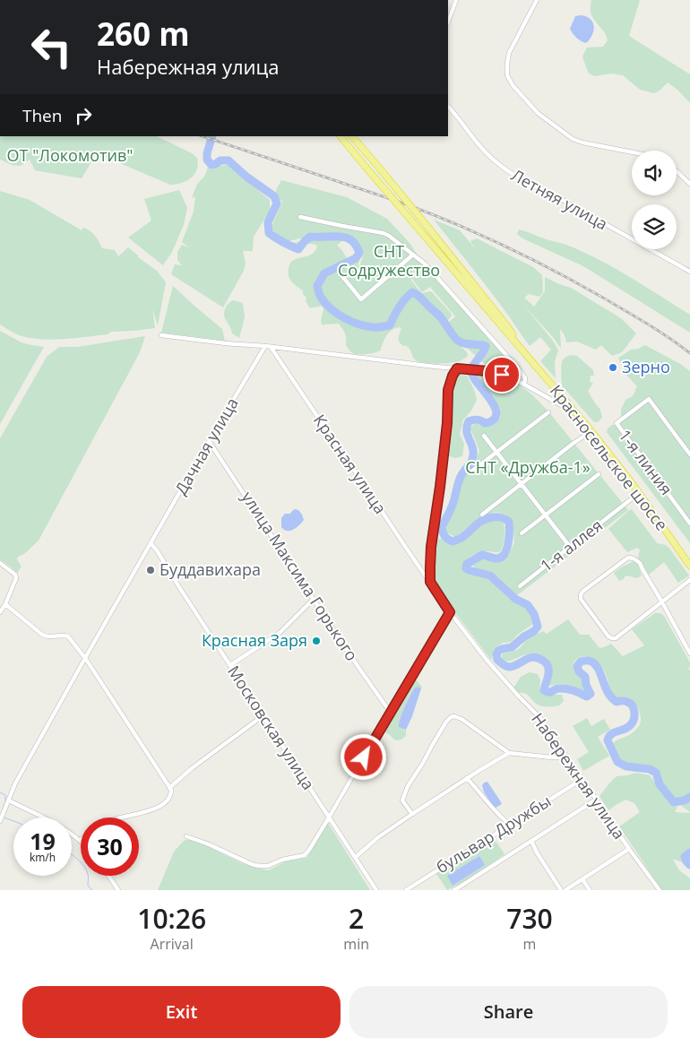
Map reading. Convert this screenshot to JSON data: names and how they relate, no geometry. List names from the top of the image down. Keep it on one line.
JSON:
{"streets":{"highway":["Красносельское шоссе"],"street":["Летняя улица","Дачная улица","1-я линия","Красная улица","1-я аллея","улица Максима Горького","Московская улица","Набережная улица","бульвар Дружбы"]},"crossings":[["Дачная улица","улица Максима Горького"],["Дачная улица","Московская улица"],["Красносельское шоссе","1-я аллея"],["Красная улица","Набережная улица"],["Набережная улица","бульвар Дружбы"]],"parks":["ОТ \"Локомотив\"","СНТ Содружество","СНТ «Дружба-1»"],"places":["Зерно","Буддавихара","Красная Заря"],"page":{"turn":["260 m","Набережная улица"],"then":"Then","speed":"19 km/h","limit":"30","eta":["10:26","Arrival","2","min","730","m"],"buttons":["Exit","Share"]}}
